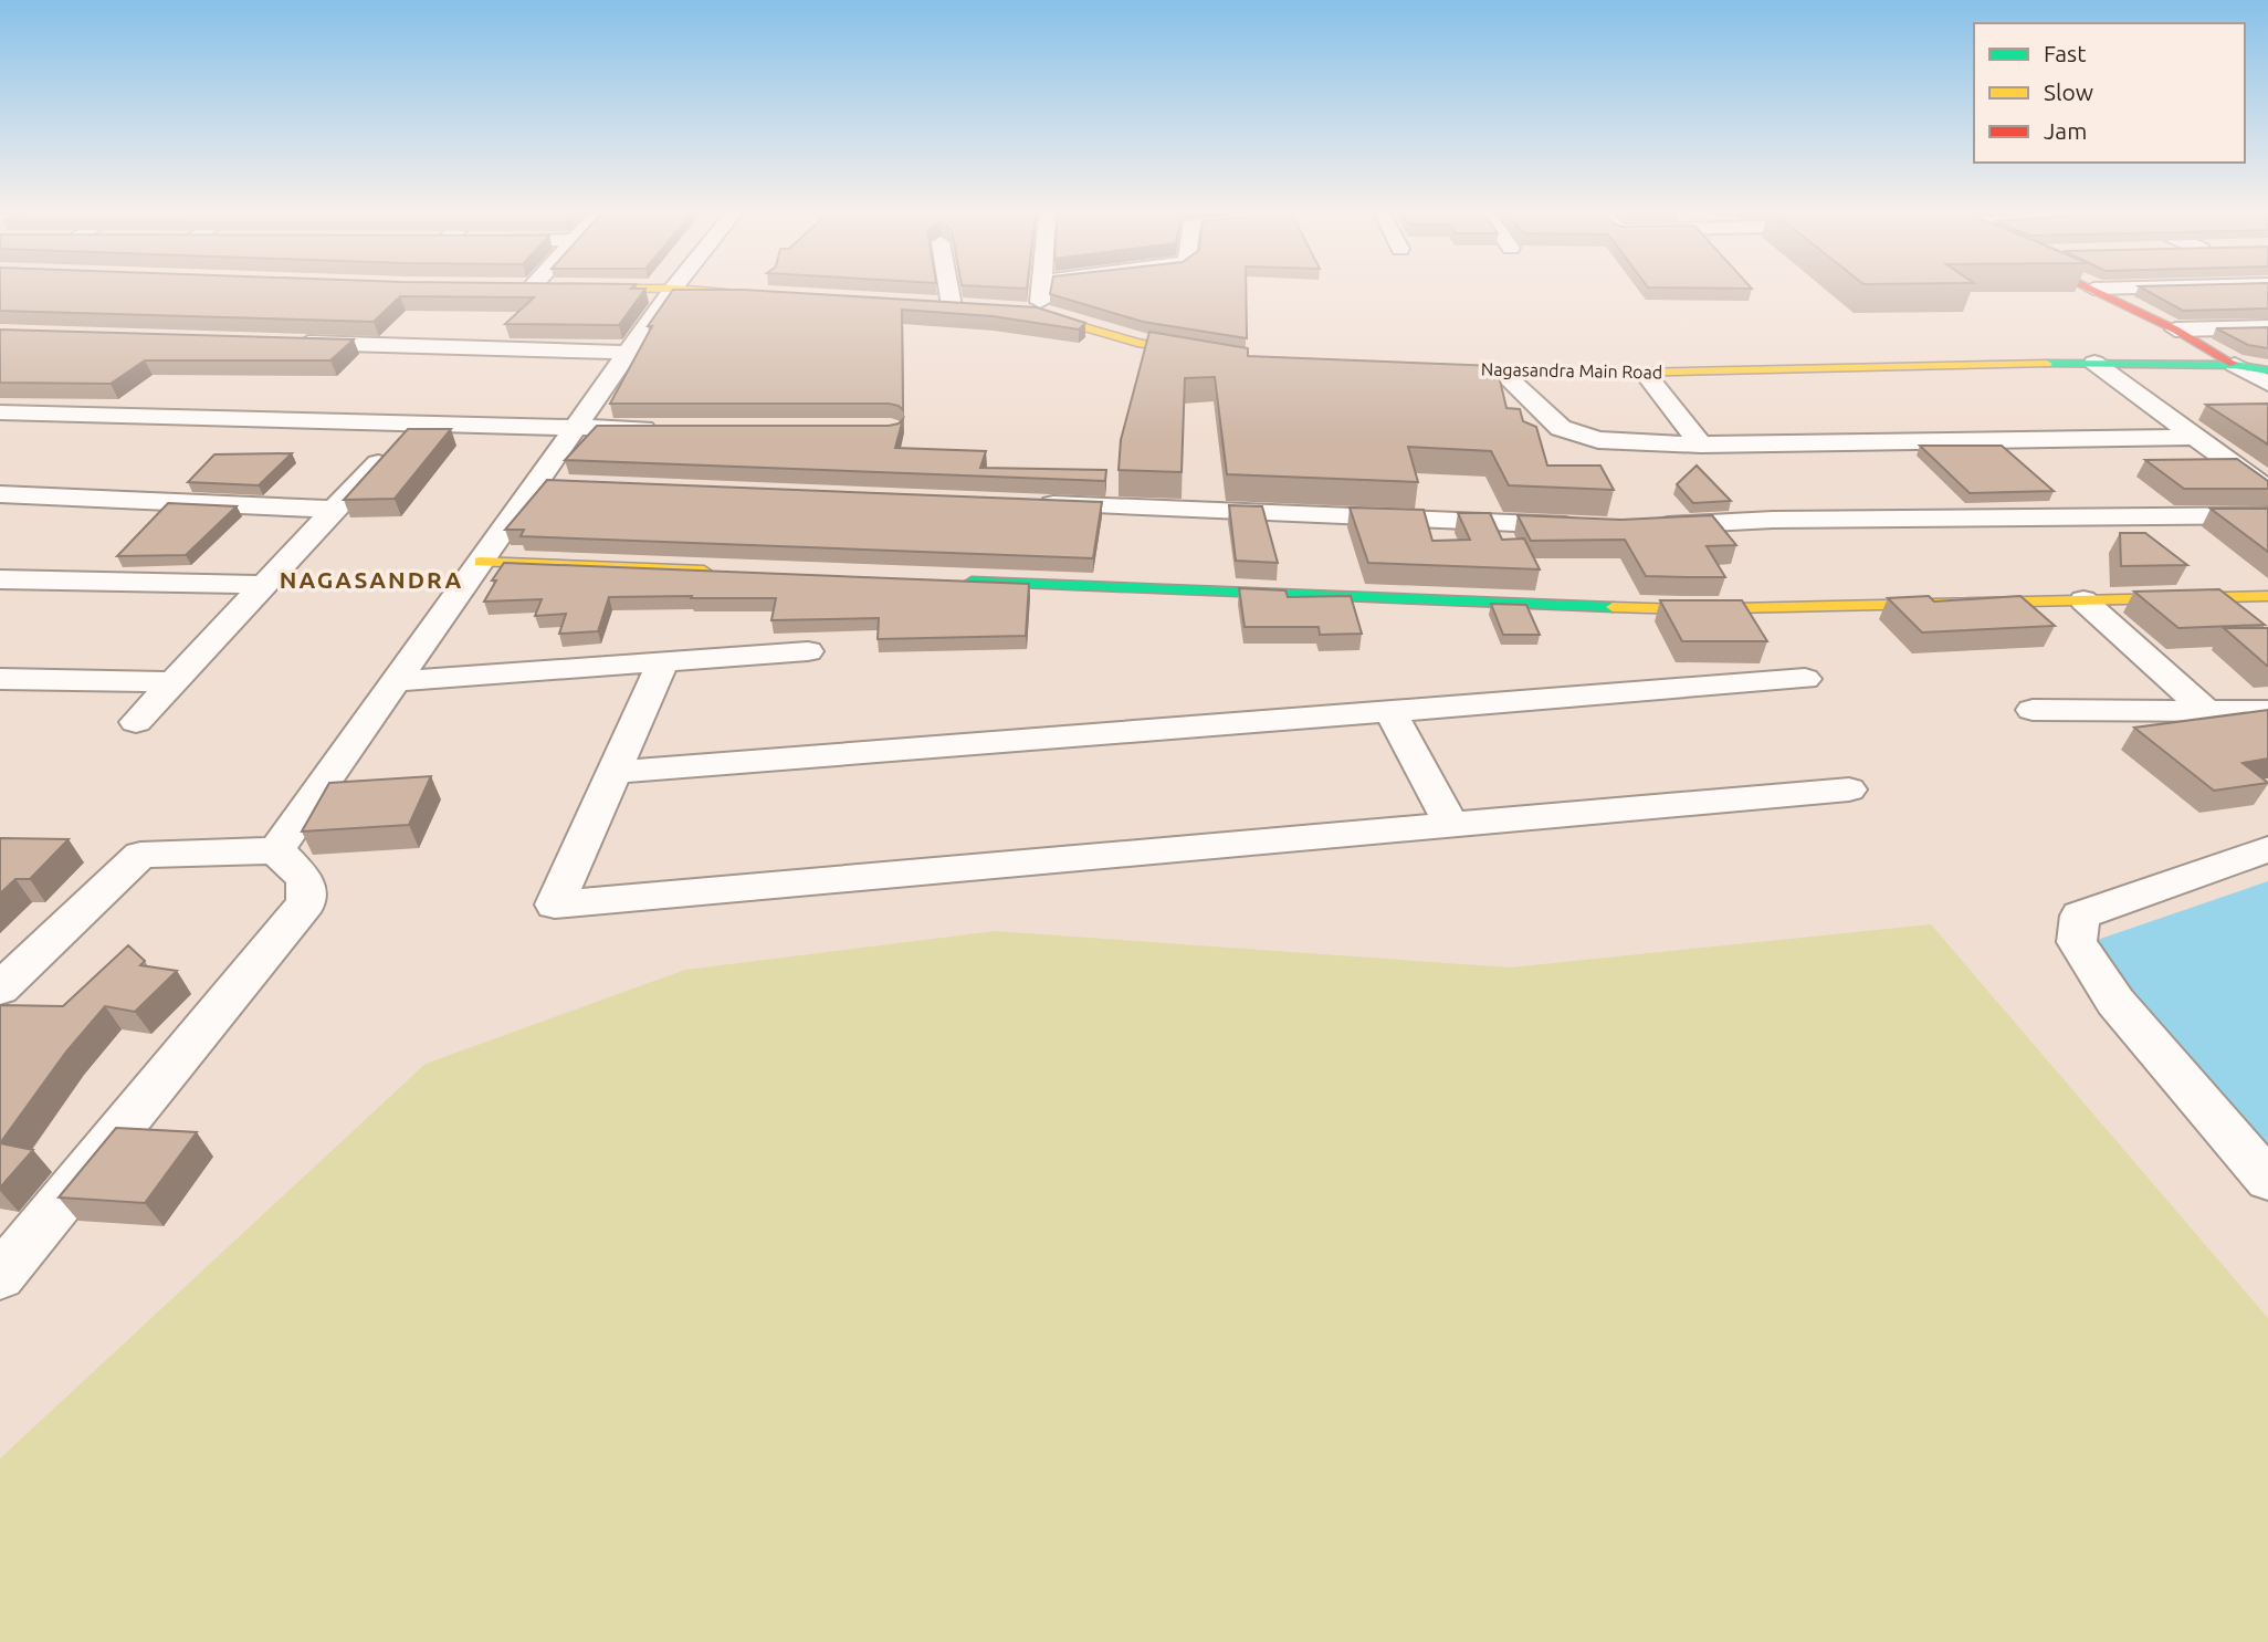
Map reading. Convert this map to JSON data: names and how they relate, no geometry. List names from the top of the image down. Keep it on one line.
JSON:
{"streets":{"street":["Nagasandra Main Road"]},"districts":["NAGASANDRA"],"legend":["Fast","Slow","Jam"]}
